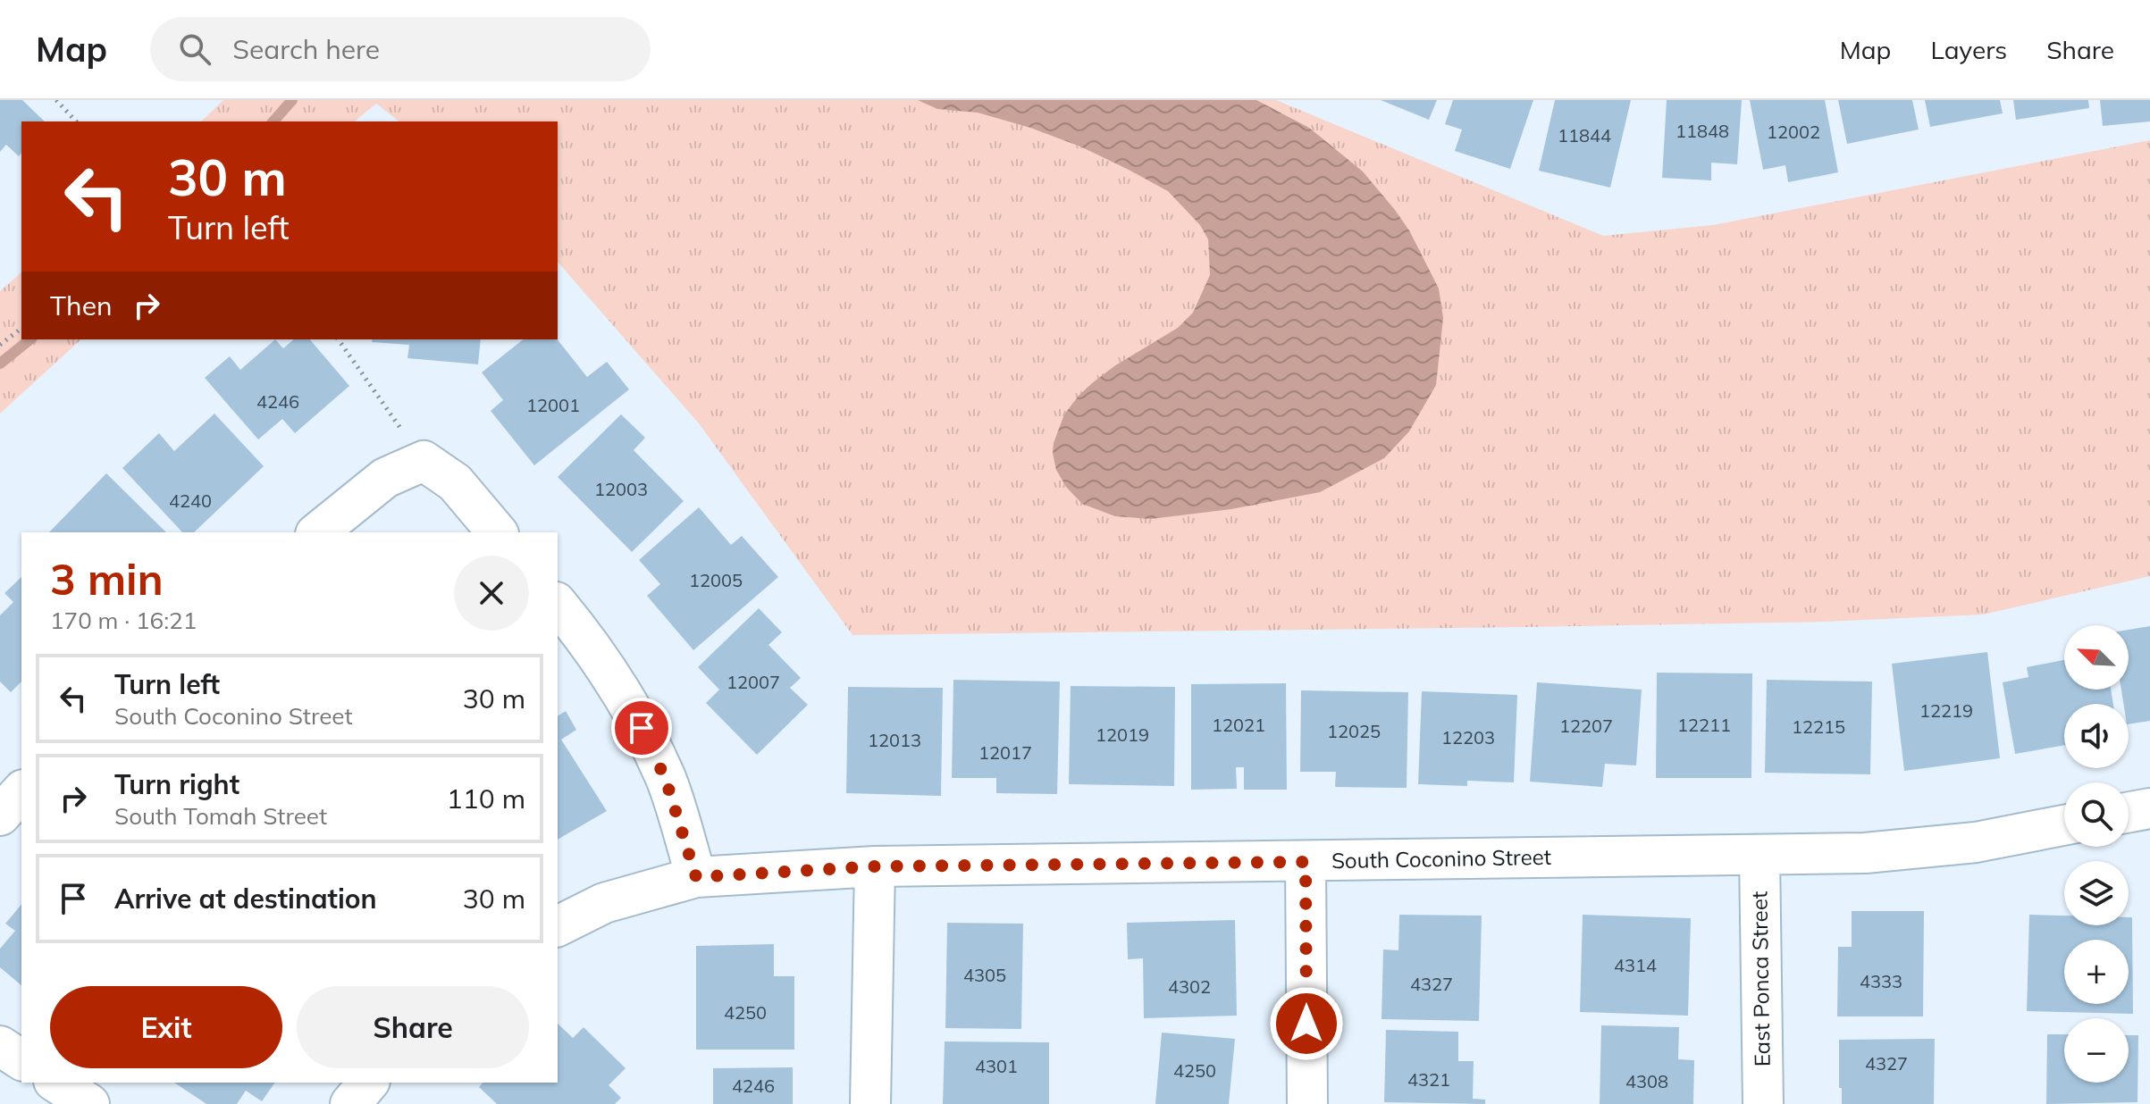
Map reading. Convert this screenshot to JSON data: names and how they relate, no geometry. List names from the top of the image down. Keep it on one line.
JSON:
{"streets":{"street":["South Coconino Street","East Ponca Street"]},"crossings":[["South Coconino Street","East Ponca Street"]],"house_numbers":["11848","12002","11844","4246","12001","12003","4240","12005","12007","12219","12021","12211","12207","12215","12025","12019","12203","12013","12017","4314","4305","4333","4327","4302","4250","4327","4301","4250","4321","4308","4246"],"north":"top left","page":{"header":"Map","search":"Search here","nav":["Map","Layers","Share"],"turn":["30 m","Turn left"],"then":"Then","heading":["3 min","170 m · 16:21"],"map_buttons":["+","−"],"list":[{"name":"Turn left","note":"South Coconino Street","value":"30 m"},{"name":"Turn right","note":"South Tomah Street","value":"110 m"},{"name":"Arrive at destination","value":"30 m"}],"buttons":["Exit","Share"]}}
